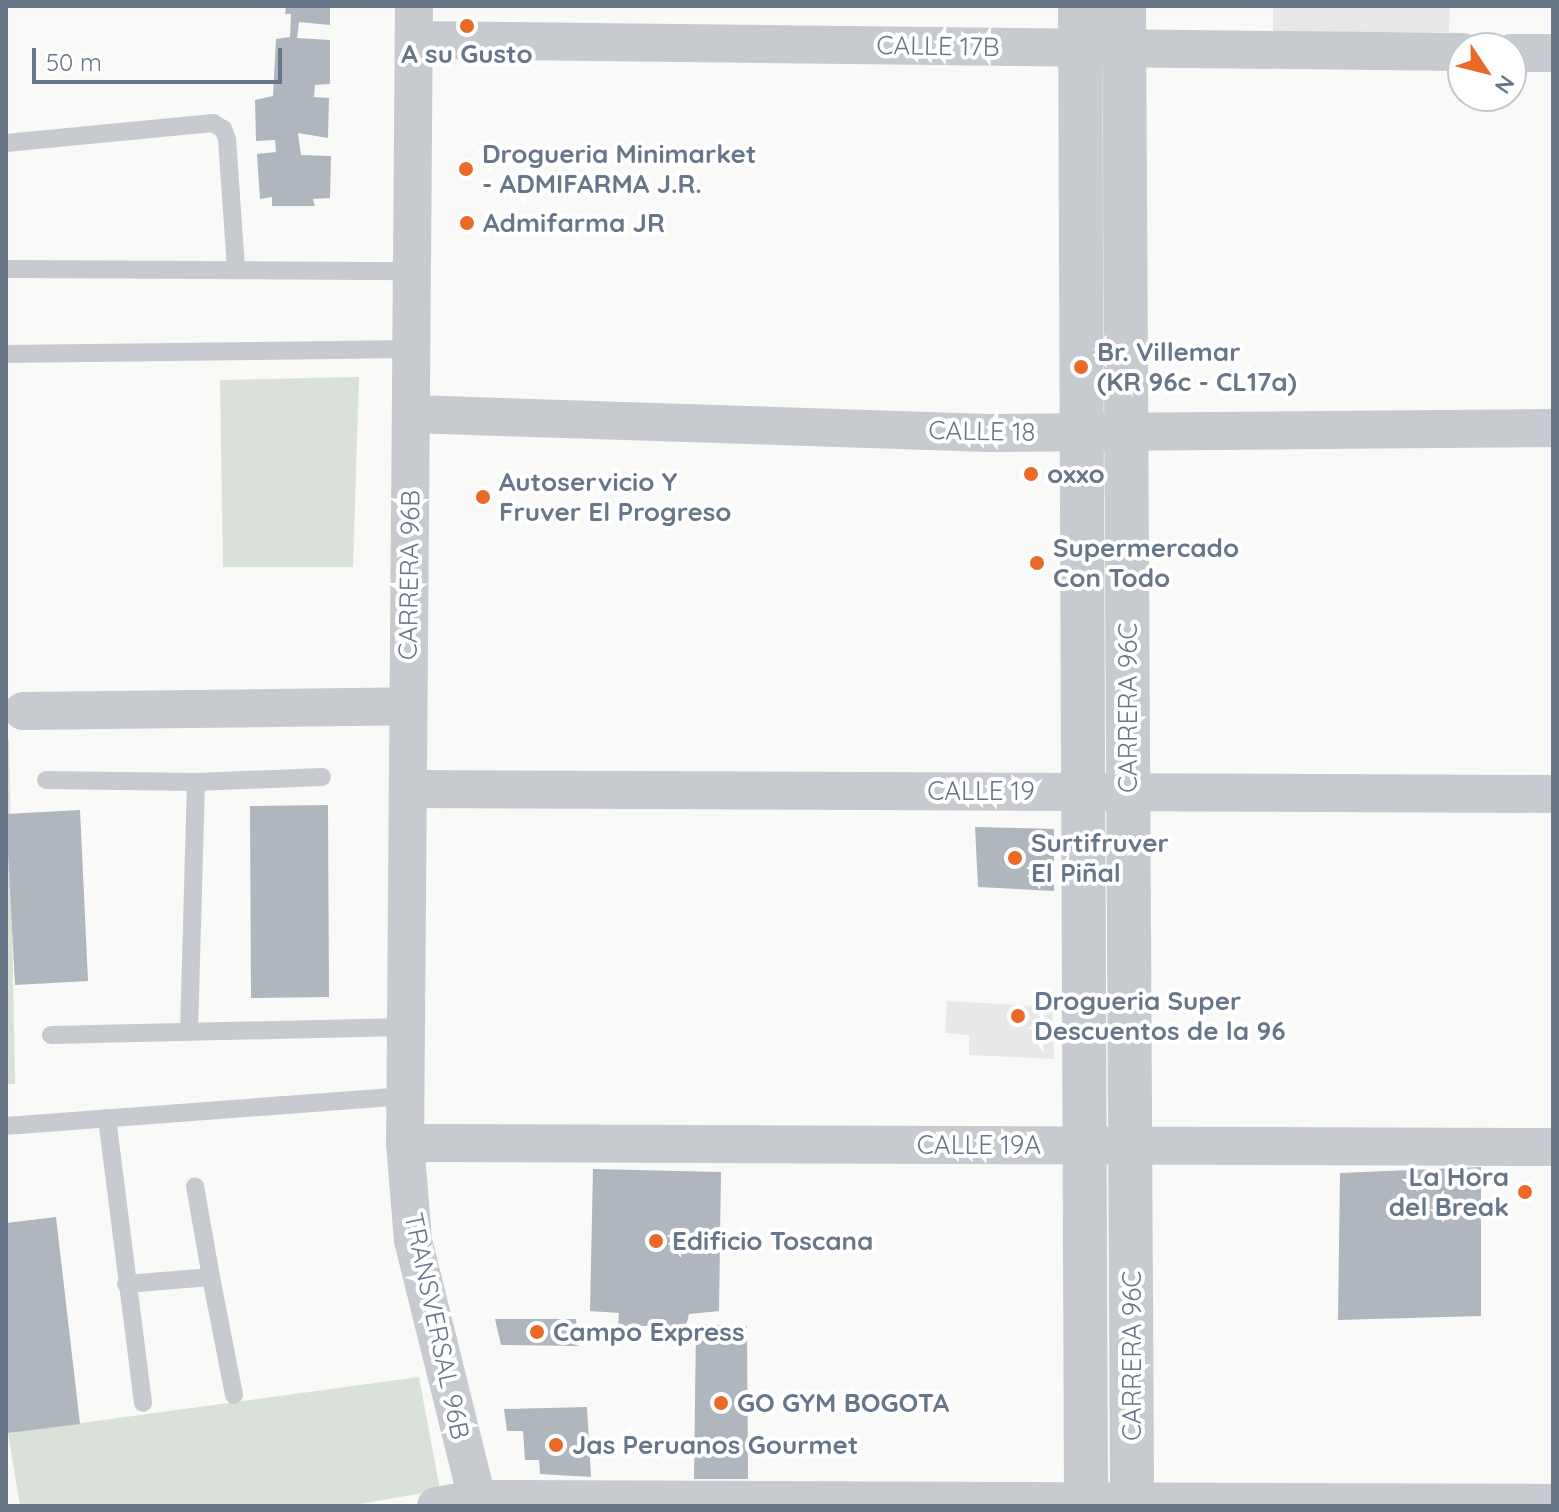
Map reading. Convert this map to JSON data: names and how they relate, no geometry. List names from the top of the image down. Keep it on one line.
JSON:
{"streets":{"street":["CALLE 17B","CALLE 18","CARRERA 96B","CARRERA 96C","CALLE 19","CALLE 19A","TRANSVERSAL 96B"]},"crossings":[["CALLE 17B","CARRERA 96B"],["CALLE 17B","CARRERA 96C"],["CALLE 18","CARRERA 96B"],["CALLE 18","CARRERA 96C"],["CARRERA 96B","CALLE 19"],["CARRERA 96B","CALLE 19A"],["CARRERA 96B","TRANSVERSAL 96B"],["CARRERA 96C","CALLE 19"],["CARRERA 96C","CALLE 19A"],["CALLE 19A","TRANSVERSAL 96B"]],"places":["A su Gusto","Drogueria Minimarket - ADMIFARMA J.R.","Admifarma JR","Br. Villemar (KR 96c - CL17a)","oxxo","Autoservicio Y Fruver El Progreso","Supermercado Con Todo","Surtifruver El Piñal","Drogueria Super Descuentos de la 96","La Hora del Break","Edificio Toscana","Campo Express","GO GYM BOGOTA","Jas Peruanos Gourmet"],"scale_bar":"50 m","north":"bottom right"}
